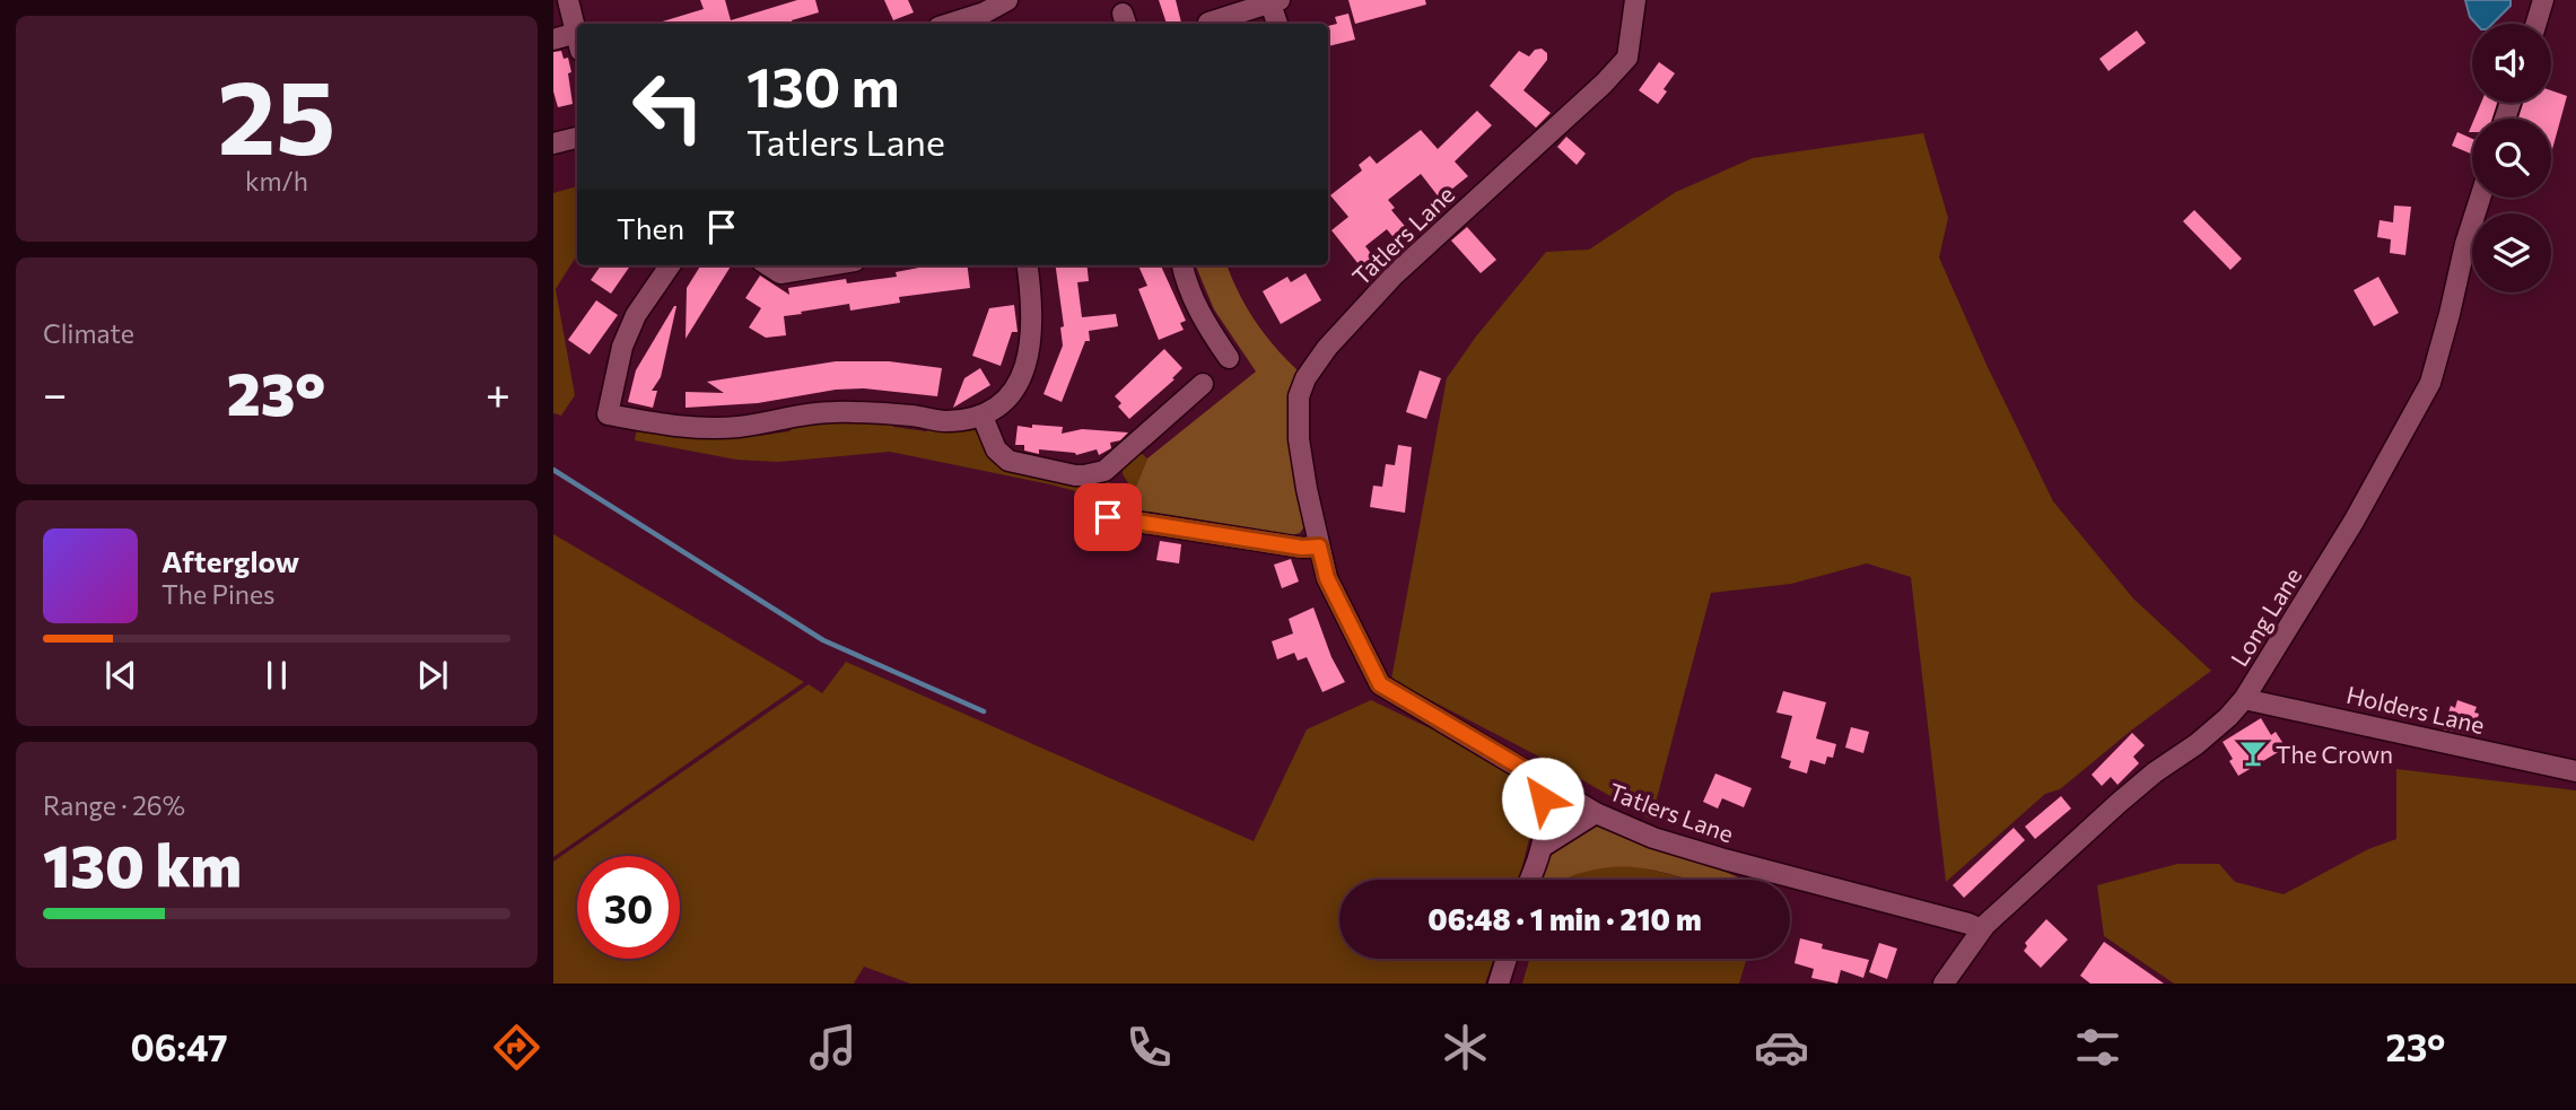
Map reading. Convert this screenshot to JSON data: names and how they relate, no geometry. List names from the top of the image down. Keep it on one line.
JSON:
{"streets":{"street":["Tatlers Lane","Long Lane","Holders Lane"]},"crossings":[["Tatlers Lane","Long Lane"],["Long Lane","Holders Lane"]],"places":{"bar":["The Crown"]},"page":{"tile":[["25","km/h"],"Climate",["Range · 26%","130 km"]],"turn":["130 m","Tatlers Lane"],"then":"Then","heat":["−","23°","+"],"song":["Afterglow","The Pines"],"limit":"30","trip":"06:48 · 1 min · 210 m","tabs":["06:47","23°"]}}
